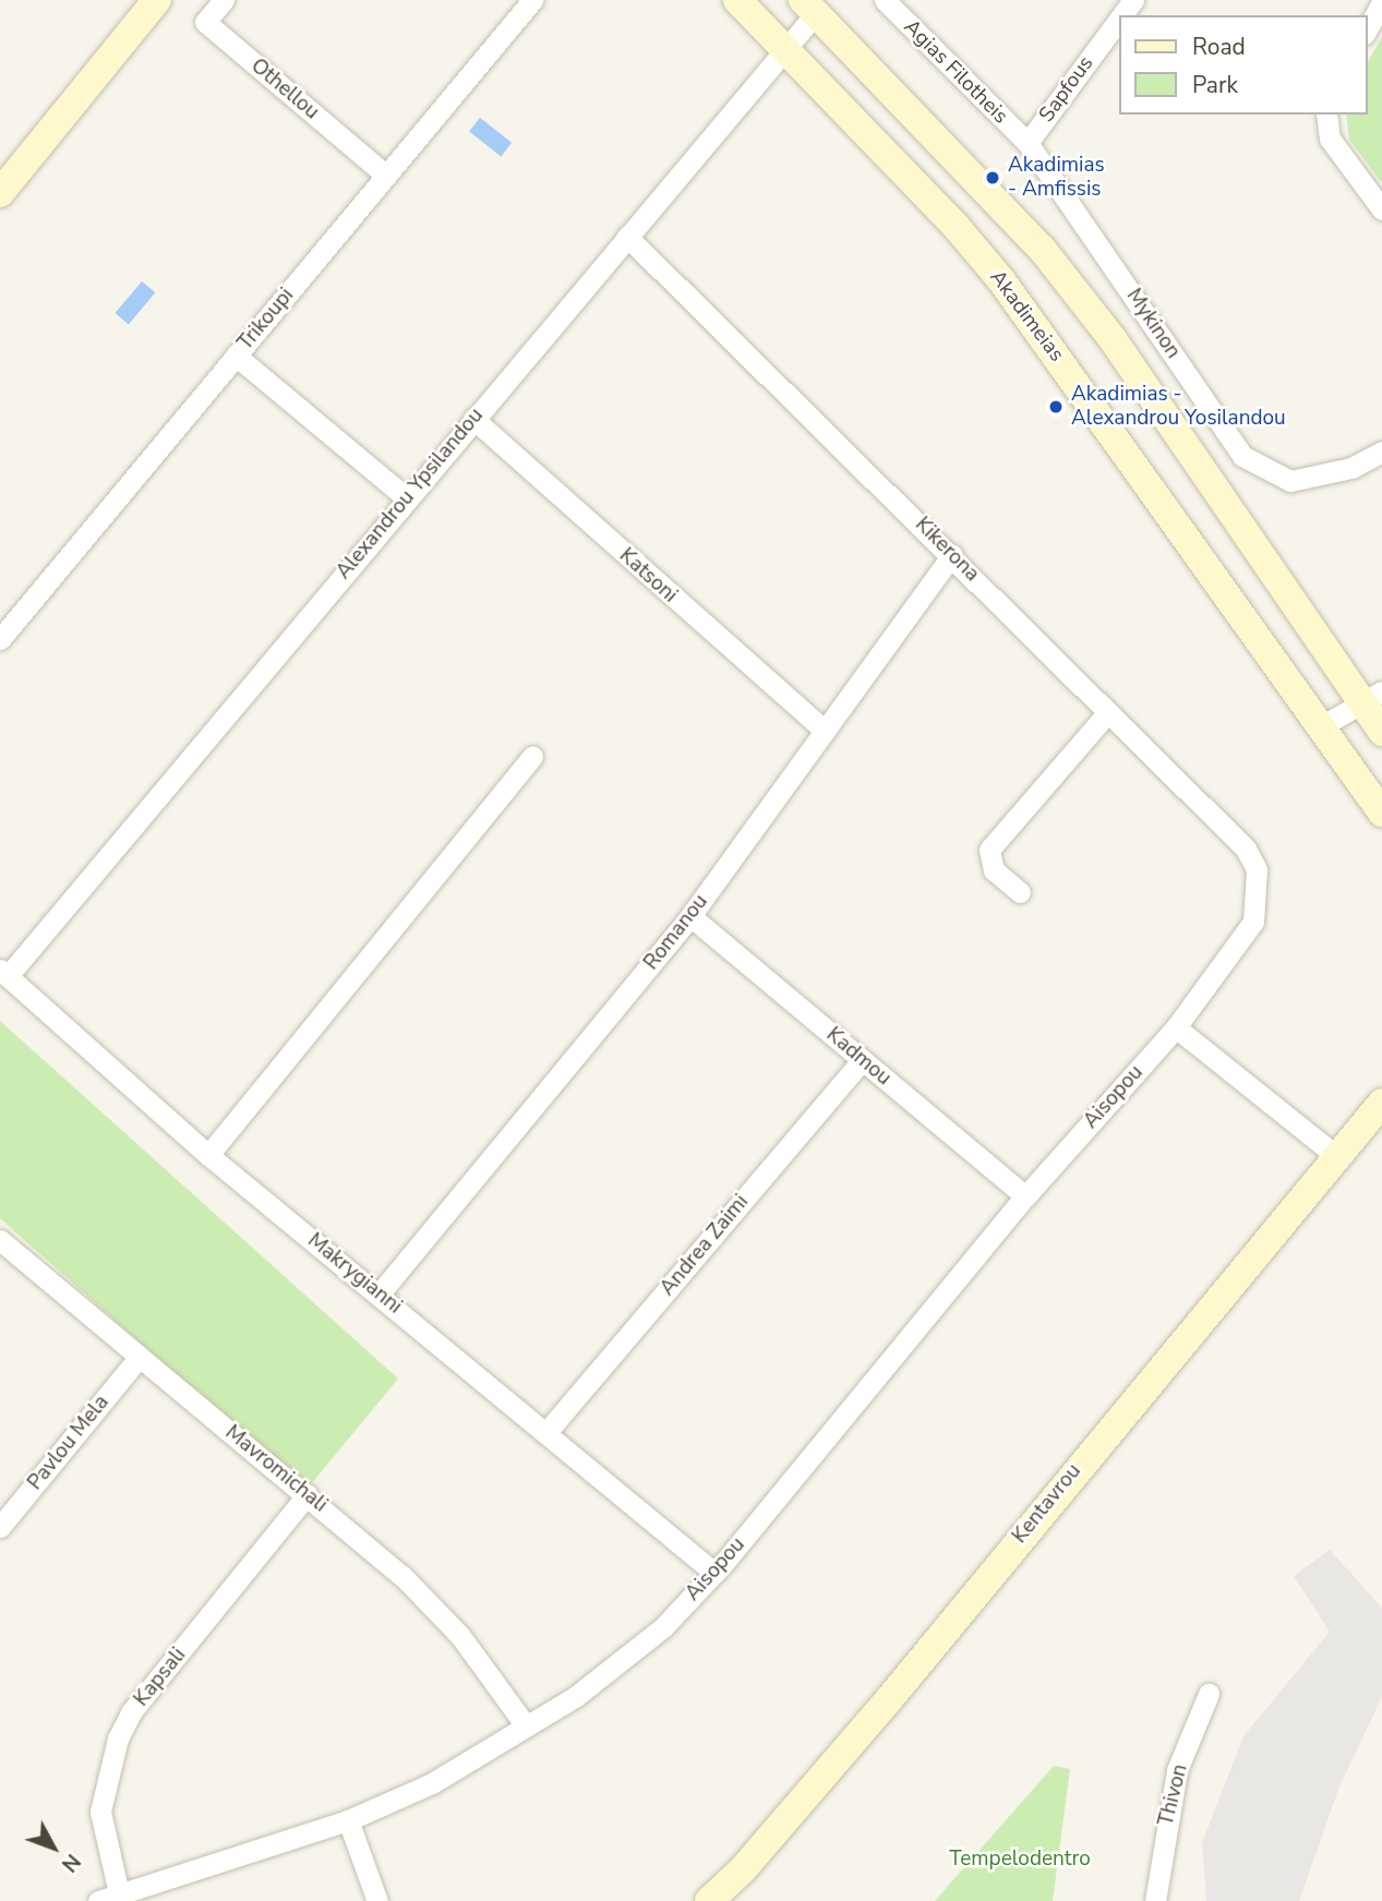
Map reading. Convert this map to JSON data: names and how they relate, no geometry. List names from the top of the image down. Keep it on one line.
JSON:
{"streets":{"main road":["Akadimeias","Kentavrou"],"street":["Agias Filotheis","Othellou","Sapfous","Trikoupi","Mykinon","Alexandrou Ypsilandou","Kikerona","Katsoni","Romanou","Kadmou","Aisopou","Andrea Zaimi","Makrygianni","Pavlou Mela","Mavromichali","Kapsali","Thivon"]},"crossings":[["Agias Filotheis","Sapfous"],["Agias Filotheis","Mykinon"],["Othellou","Trikoupi"],["Sapfous","Mykinon"],["Akadimeias","Alexandrou Ypsilandou"],["Alexandrou Ypsilandou","Kikerona"],["Alexandrou Ypsilandou","Katsoni"],["Alexandrou Ypsilandou","Makrygianni"],["Kikerona","Romanou"],["Kikerona","Aisopou"],["Katsoni","Romanou"],["Romanou","Kadmou"],["Romanou","Makrygianni"],["Kadmou","Aisopou"],["Kadmou","Andrea Zaimi"],["Aisopou","Makrygianni"],["Aisopou","Mavromichali"],["Aisopou","Kapsali"],["Andrea Zaimi","Makrygianni"],["Pavlou Mela","Mavromichali"],["Mavromichali","Kapsali"]],"parks":["Tempelodentro"],"places":["Akadimias - Amfissis","Akadimias - Alexandrou Yosilandou"],"legend":["Road","Park"],"north":"bottom right"}
